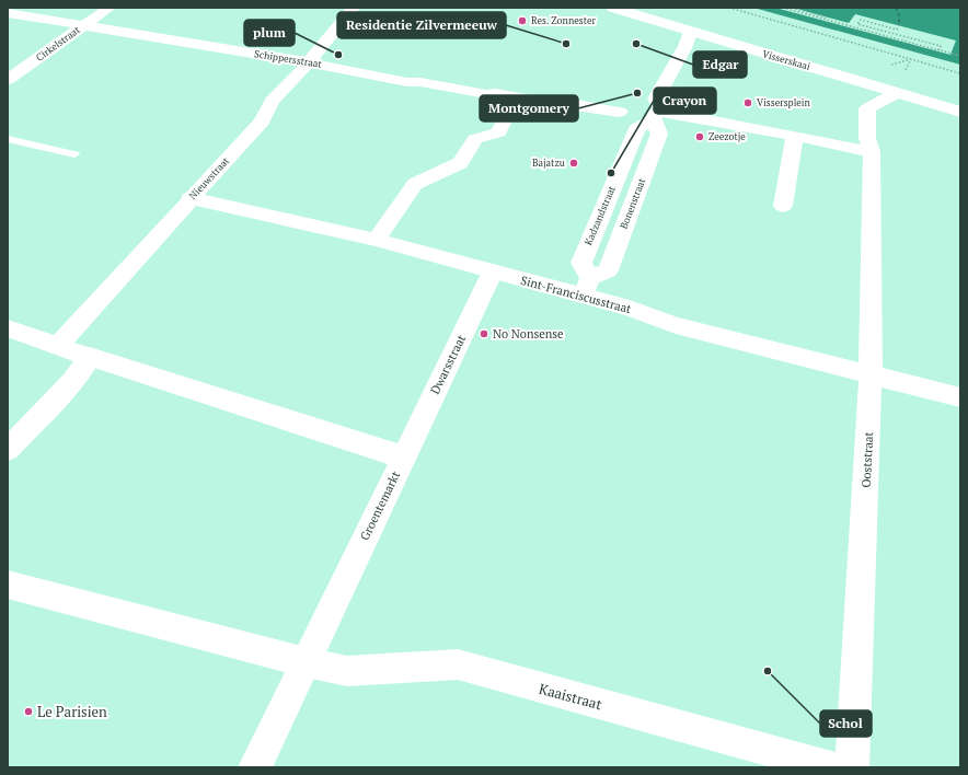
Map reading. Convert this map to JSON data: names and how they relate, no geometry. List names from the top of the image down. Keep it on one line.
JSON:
{"streets":{"street":["Cirkelstraat","Schippersstraat","Visserskaai","Nieuwstraat","Bonenstraat","Kadzandstraat","Sint-Franciscusstraat","Dwarsstraat","Ooststraat","Groentemarkt","Kaaistraat"]},"crossings":[["Cirkelstraat","Schippersstraat"],["Schippersstraat","Nieuwstraat"],["Schippersstraat","Bonenstraat"],["Schippersstraat","Kadzandstraat"],["Nieuwstraat","Sint-Franciscusstraat"],["Nieuwstraat","Groentemarkt"],["Bonenstraat","Kadzandstraat"],["Bonenstraat","Sint-Franciscusstraat"],["Kadzandstraat","Sint-Franciscusstraat"],["Sint-Franciscusstraat","Dwarsstraat"],["Sint-Franciscusstraat","Ooststraat"],["Dwarsstraat","Groentemarkt"],["Groentemarkt","Kaaistraat"]],"places":["Res. Zonnester","Residentie Zilvermeeuw","Edgar","plum","Montgomery","Vissersplein","Zeezotje","Bajatzu","Crayon","No Nonsense","Schol","Le Parisien"]}
